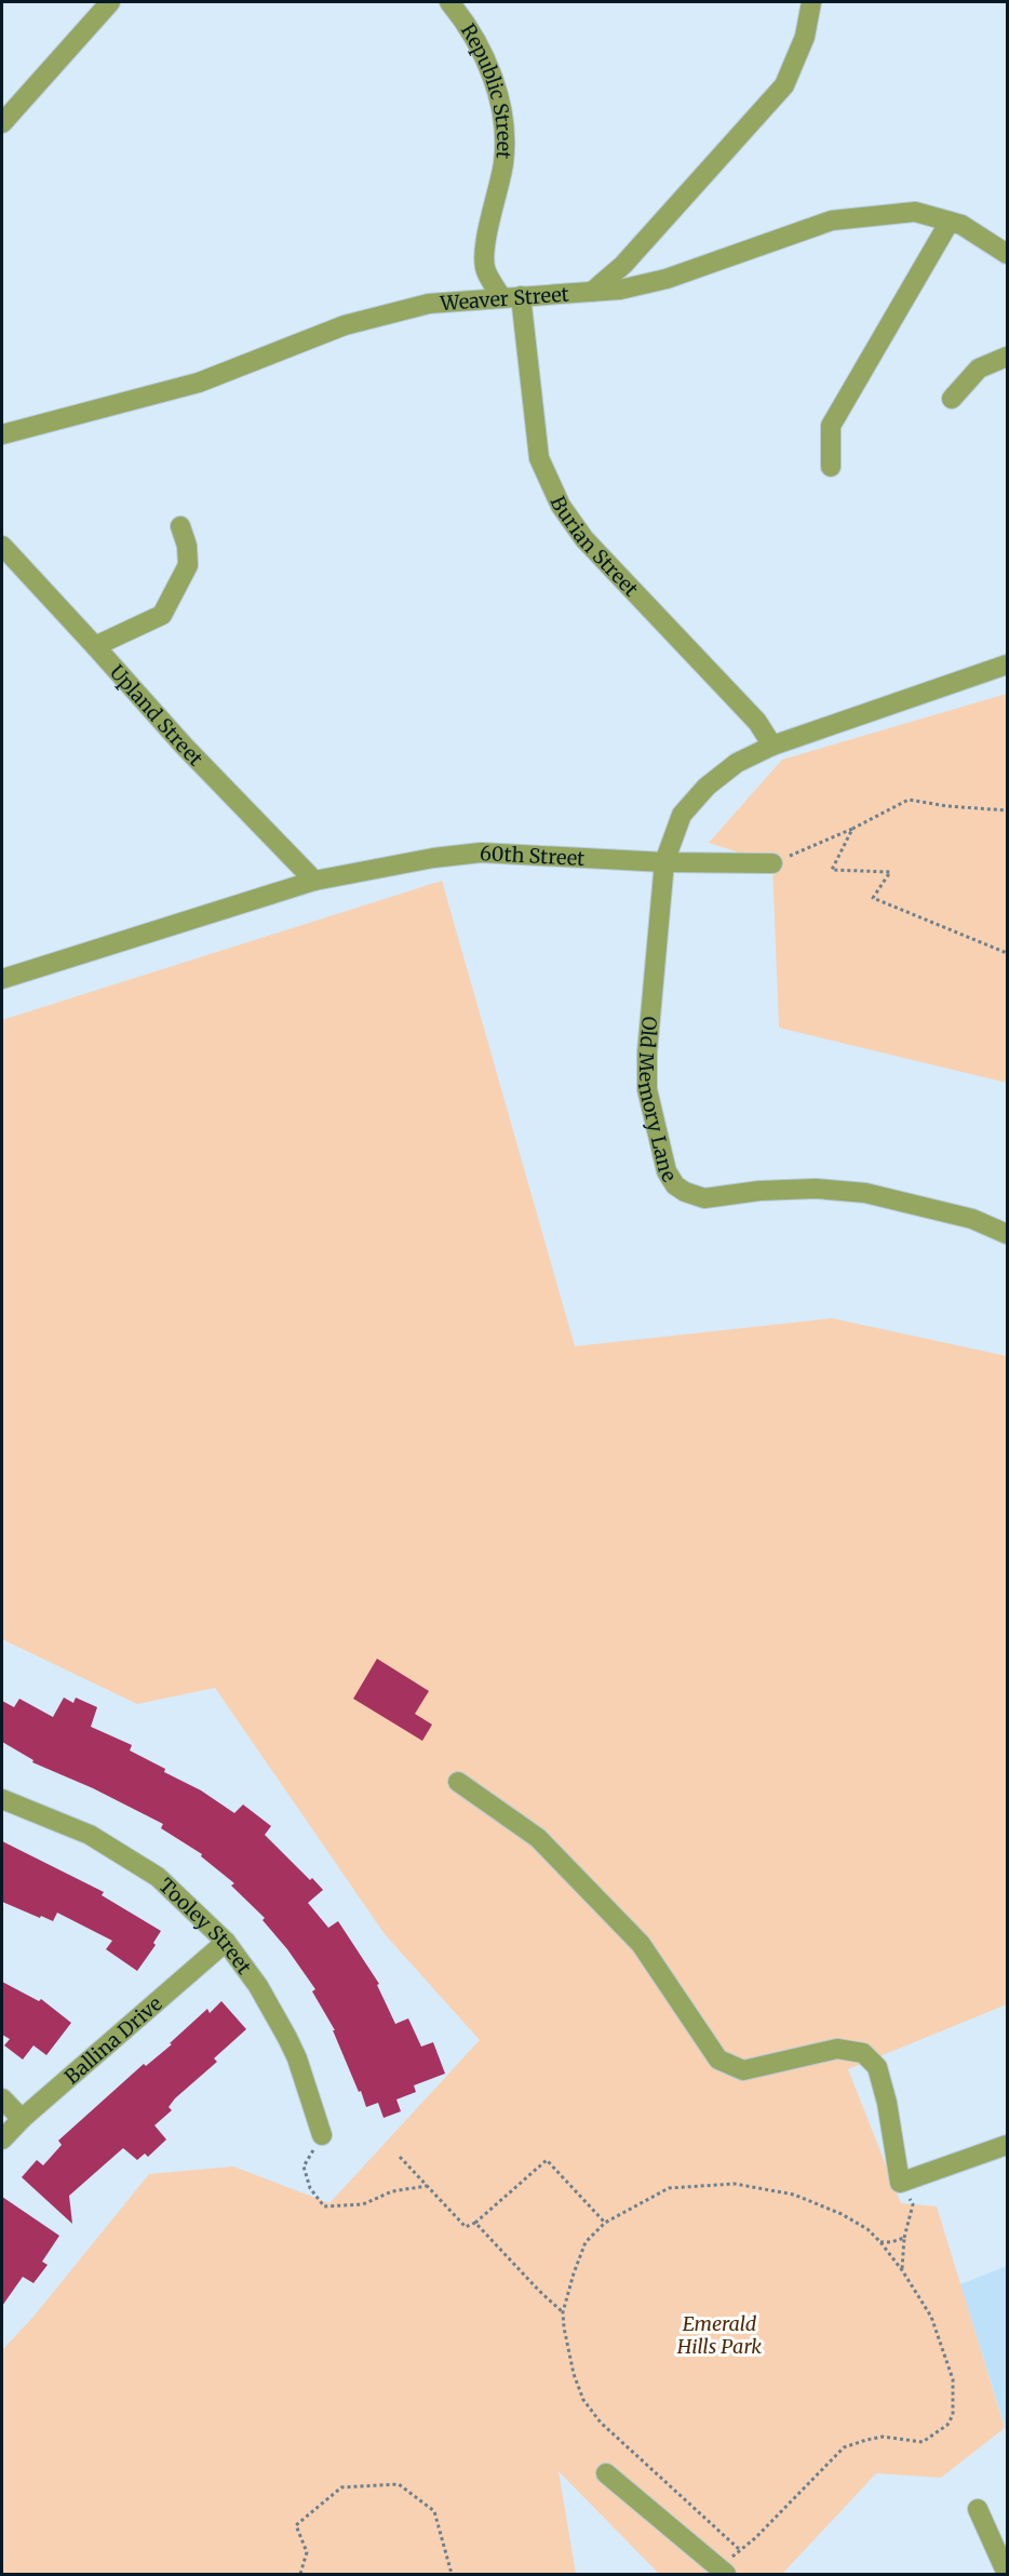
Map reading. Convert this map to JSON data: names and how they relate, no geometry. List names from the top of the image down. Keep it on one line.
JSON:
{"streets":{"street":["Republic Street","Weaver Street","Burian Street","Upland Street","60th Street","Old Memory Lane","Tooley Street","Ballina Drive"]},"crossings":[["Republic Street","Weaver Street"],["Republic Street","Burian Street"],["Weaver Street","Burian Street"],["Upland Street","60th Street"],["60th Street","Old Memory Lane"],["Tooley Street","Ballina Drive"]],"parks":["Emerald Hills Park"]}
